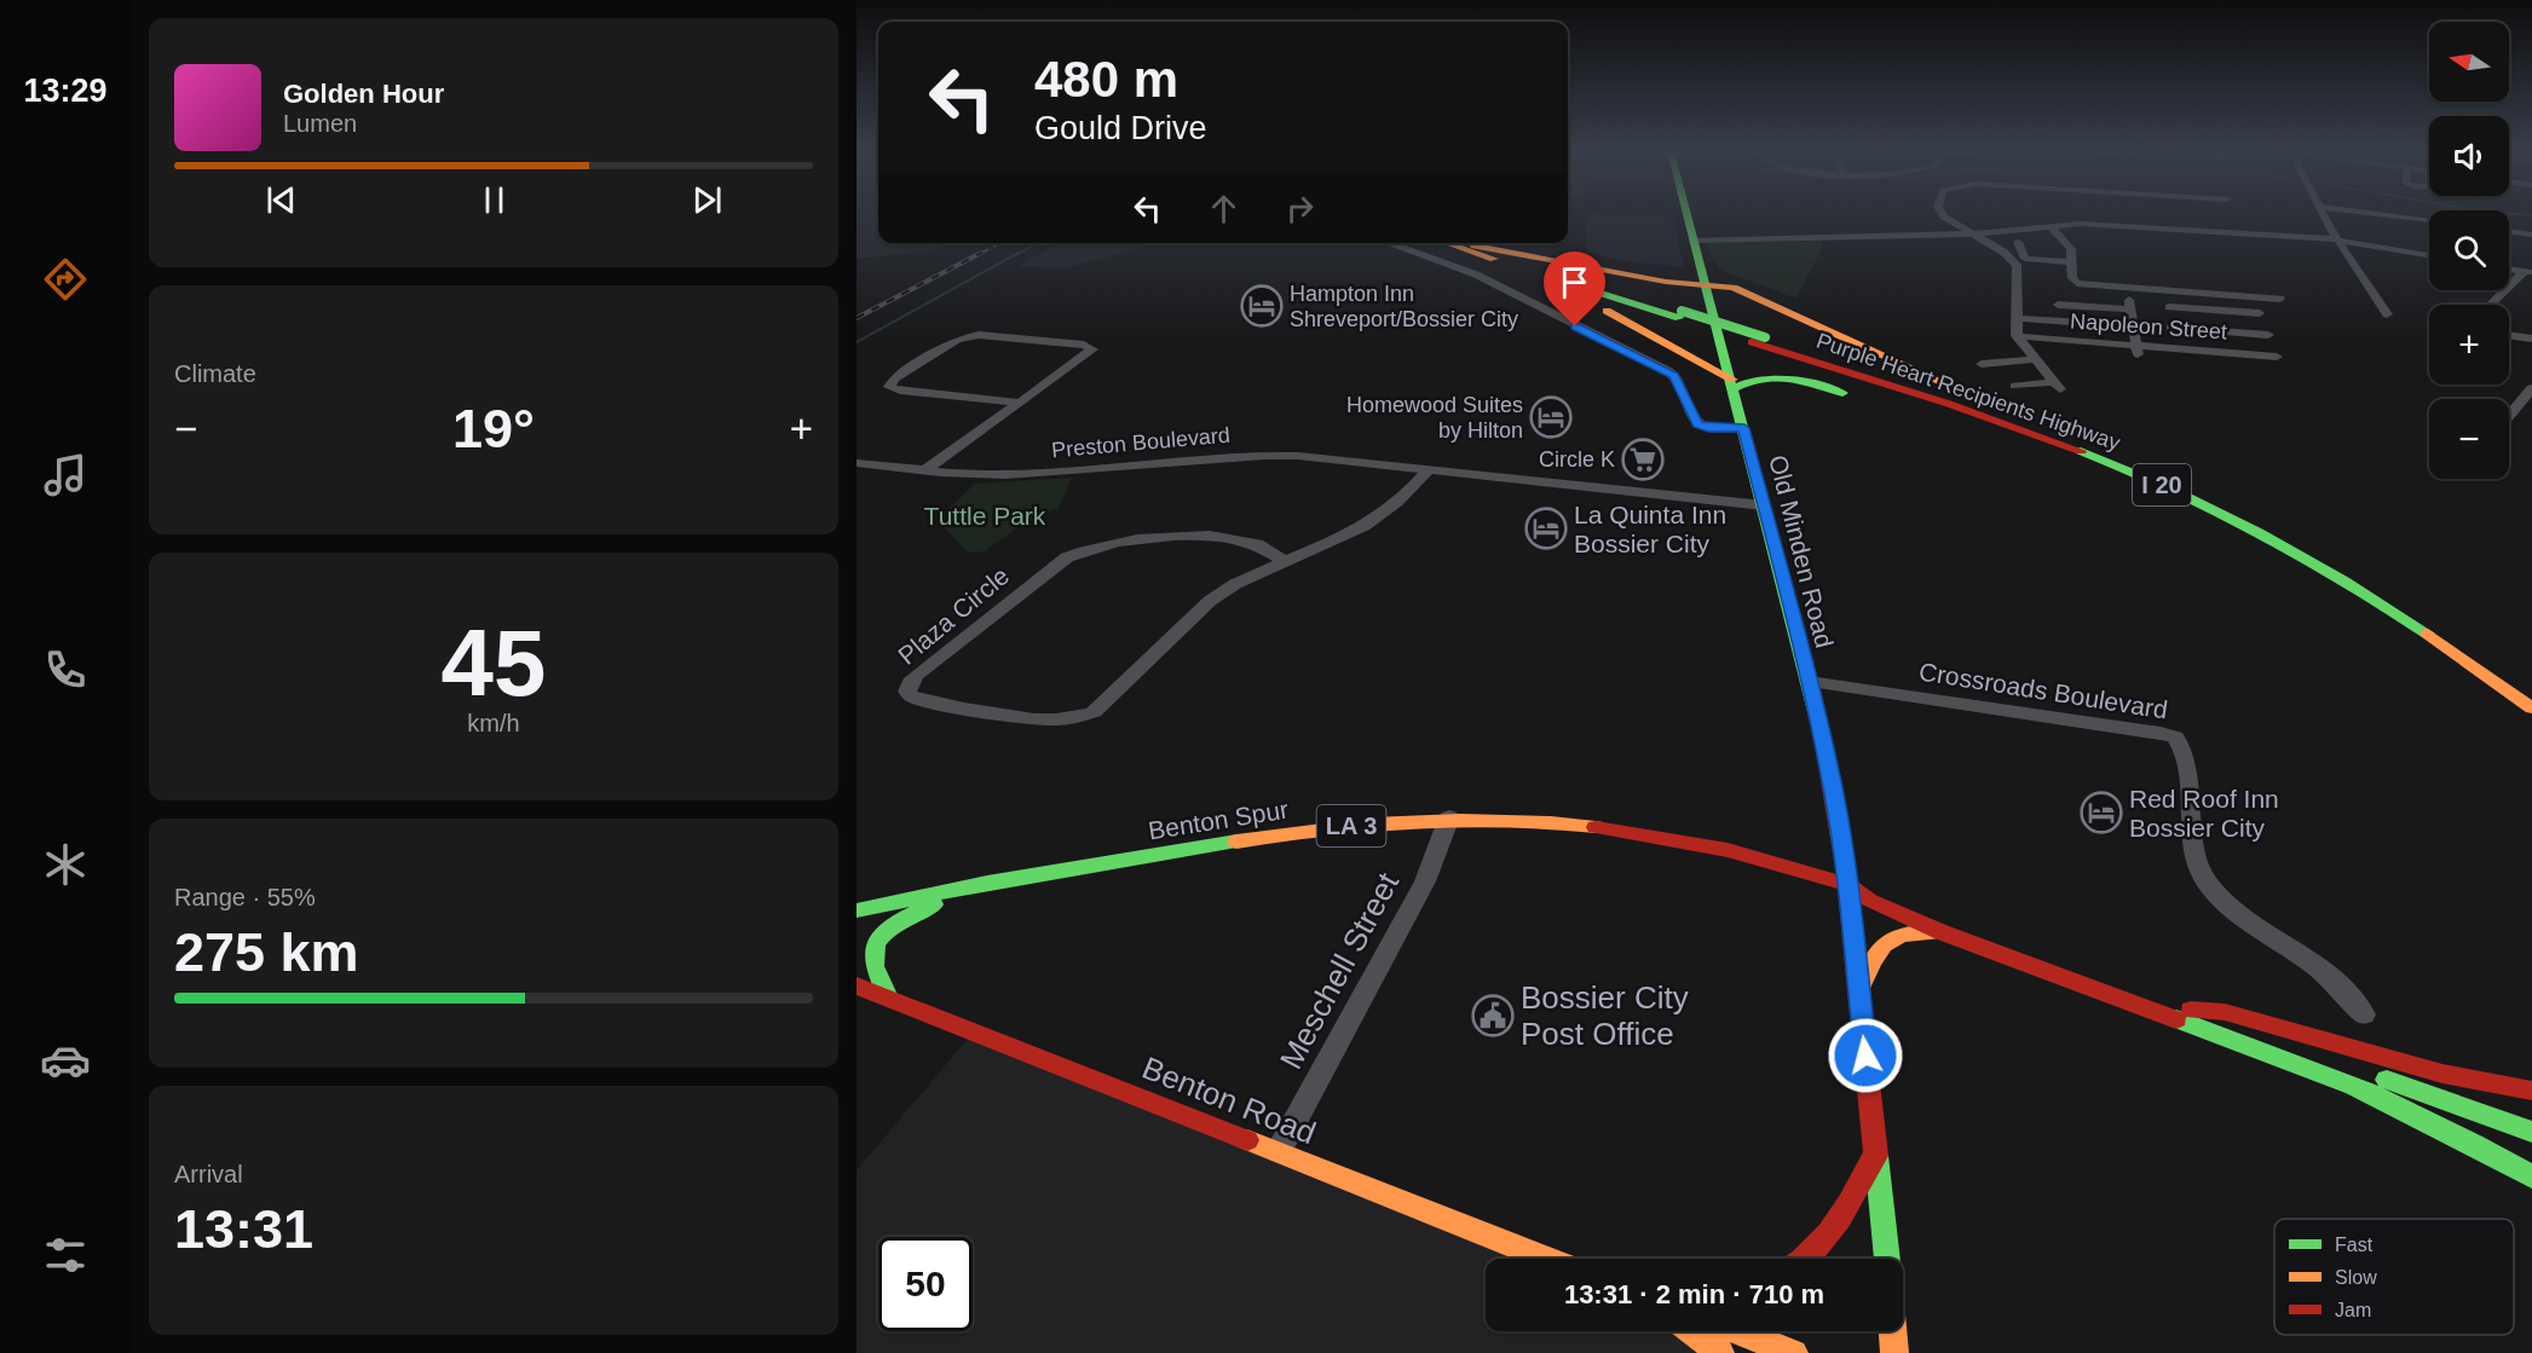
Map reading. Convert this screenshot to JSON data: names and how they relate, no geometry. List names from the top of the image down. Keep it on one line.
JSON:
{"streets":{"main road":["Purple Heart Recipients Highway","I 20","Old Minden Road","Benton Spur","LA 3","Benton Road"],"street":["Napoleon Street","Preston Boulevard","Plaza Circle","Crossroads Boulevard","Meschell Street"]},"crossings":[["Preston Boulevard","Old Minden Road"],["Preston Boulevard","Plaza Circle"],["Old Minden Road","Crossroads Boulevard"],["Old Minden Road","Benton Spur"],["Benton Spur","Meschell Street"],["Meschell Street","Benton Road"]],"parks":["Tuttle Park"],"places":{"hotel":["Hampton Inn Shreveport/Bossier City","Homewood Suites by Hilton","La Quinta Inn Bossier City","Red Roof Inn Bossier City"],"supermarket":["Circle K"],"public building":["Bossier City Post Office"]},"legend":["Fast","Slow","Jam"],"north":"left","page":{"tabs":"13:29","map_buttons":["+","−"],"turn":["480 m","Gould Drive"],"song":["Golden Hour","Lumen"],"tile":["Climate",["45","km/h"],["Range · 55%","275 km"],["Arrival","13:31"]],"heat":["−","19°","+"],"limit":"50","trip":"13:31 · 2 min · 710 m"}}
